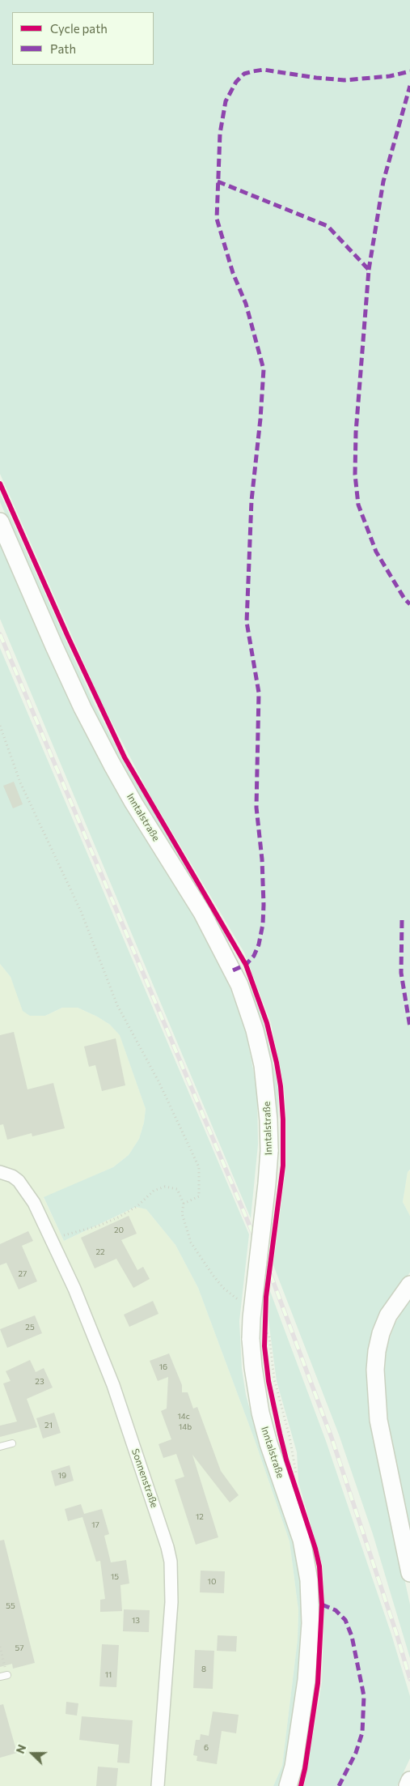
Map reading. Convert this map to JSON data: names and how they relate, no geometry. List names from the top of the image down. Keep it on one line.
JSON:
{"streets":{"main road":["Inntalstraße"],"street":["Sonnenstraße"]},"house_numbers":["20","22","27","25","16","23","14c","21","14b","19","12","17","15","10","55","13","57","8","11","6"],"legend":["Cycle path","Path"],"north":"left"}
